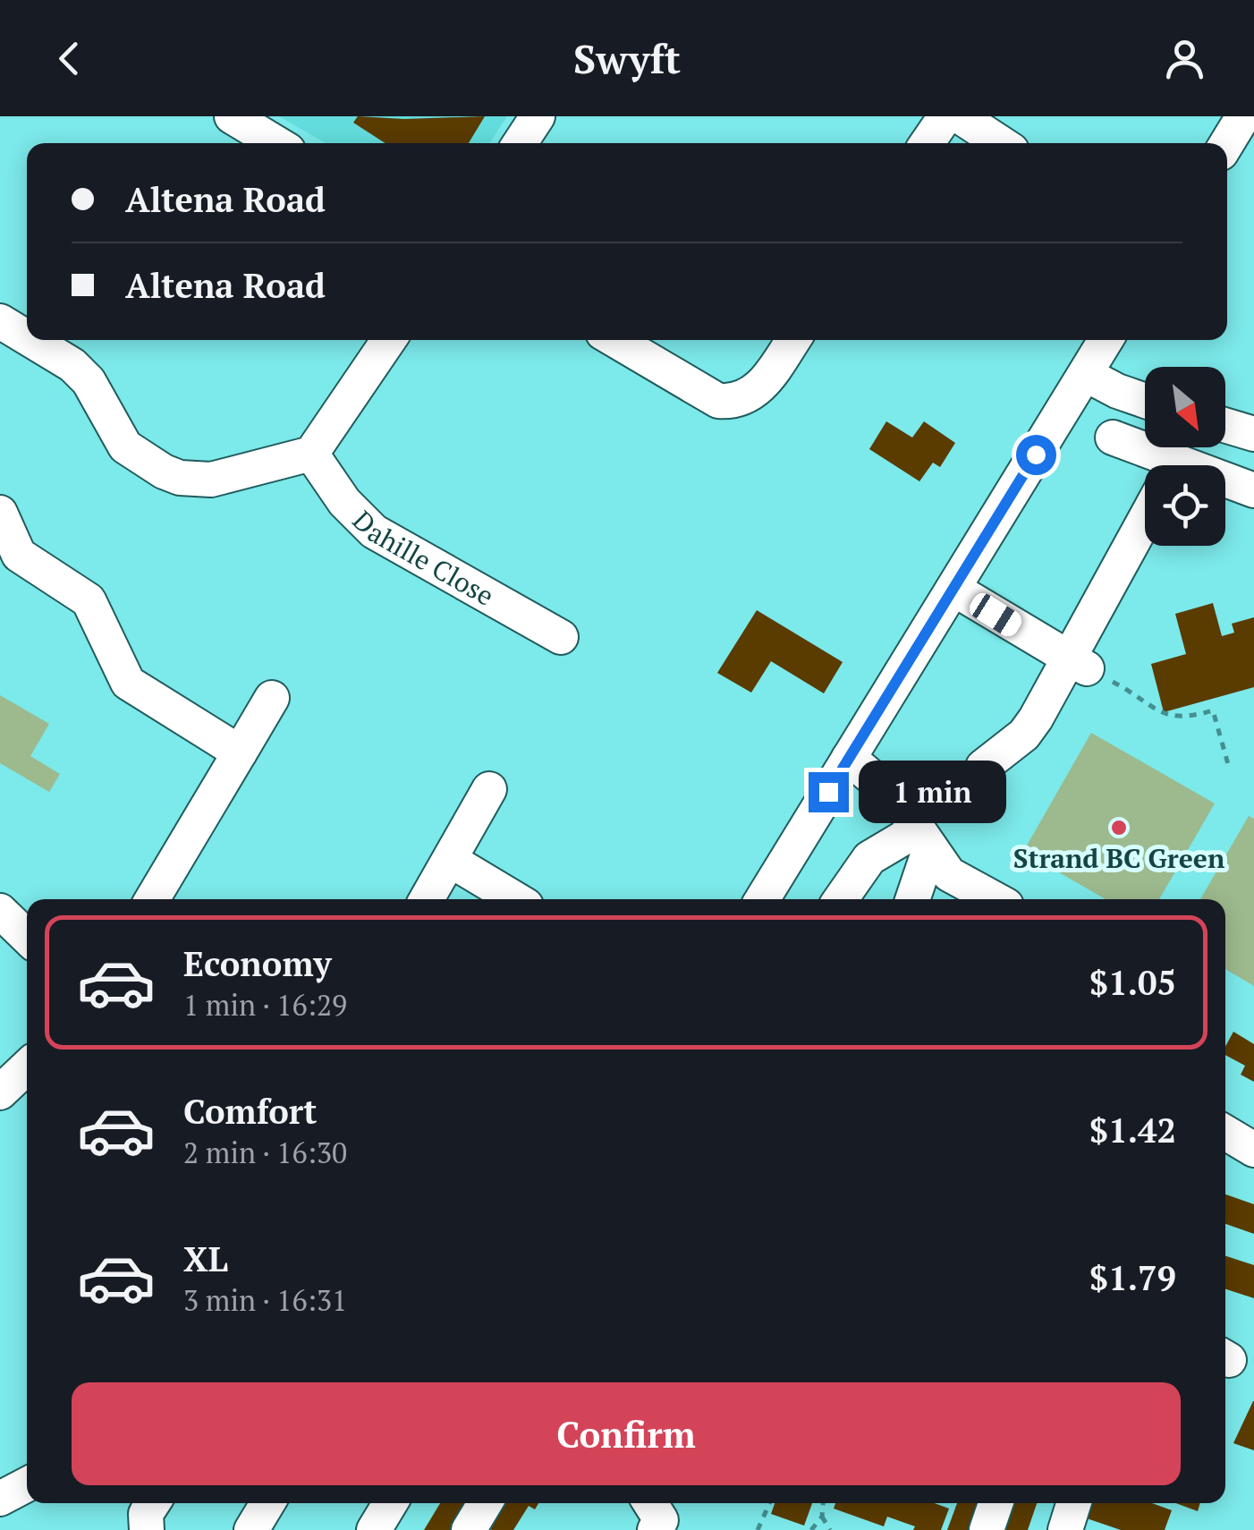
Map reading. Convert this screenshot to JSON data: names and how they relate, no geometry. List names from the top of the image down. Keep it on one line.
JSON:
{"streets":{"street":["Dahille Close"]},"places":["Strand BC Green"],"north":"bottom right","page":{"header":"Swyft","banner":["Altena Road","Altena Road"],"bubble":"1 min","list":[{"name":"Economy","note":"1 min · 16:29","value":"$1.05"},{"name":"Comfort","note":"2 min · 16:30","value":"$1.42"},{"name":"XL","note":"3 min · 16:31","value":"$1.79"}],"buttons":"Confirm"}}
